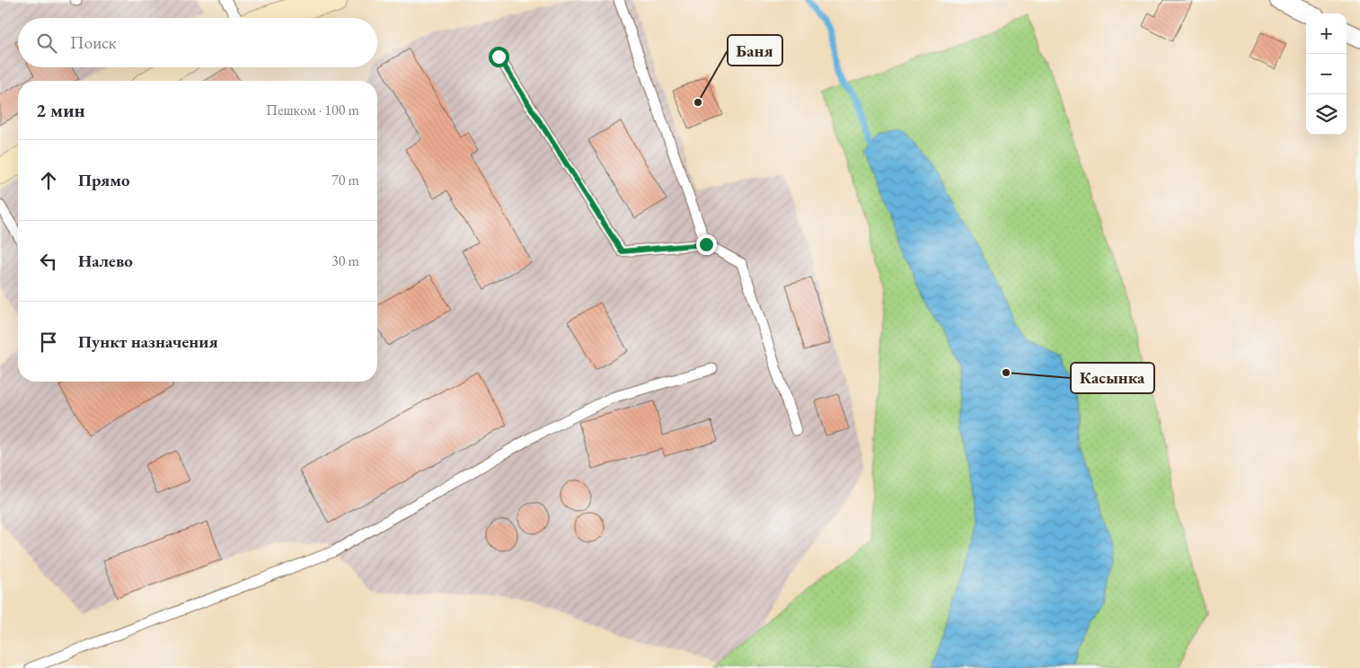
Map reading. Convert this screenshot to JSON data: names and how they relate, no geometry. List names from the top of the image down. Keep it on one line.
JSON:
{"places":["Баня","Касынка"],"page":{"map_buttons":["+","−"],"search":"Поиск","heading":["2 мин","Пешком · 100 m"],"list":[["Прямо","70 m"],["Налево","30 m"],"Пункт назначения"]}}
